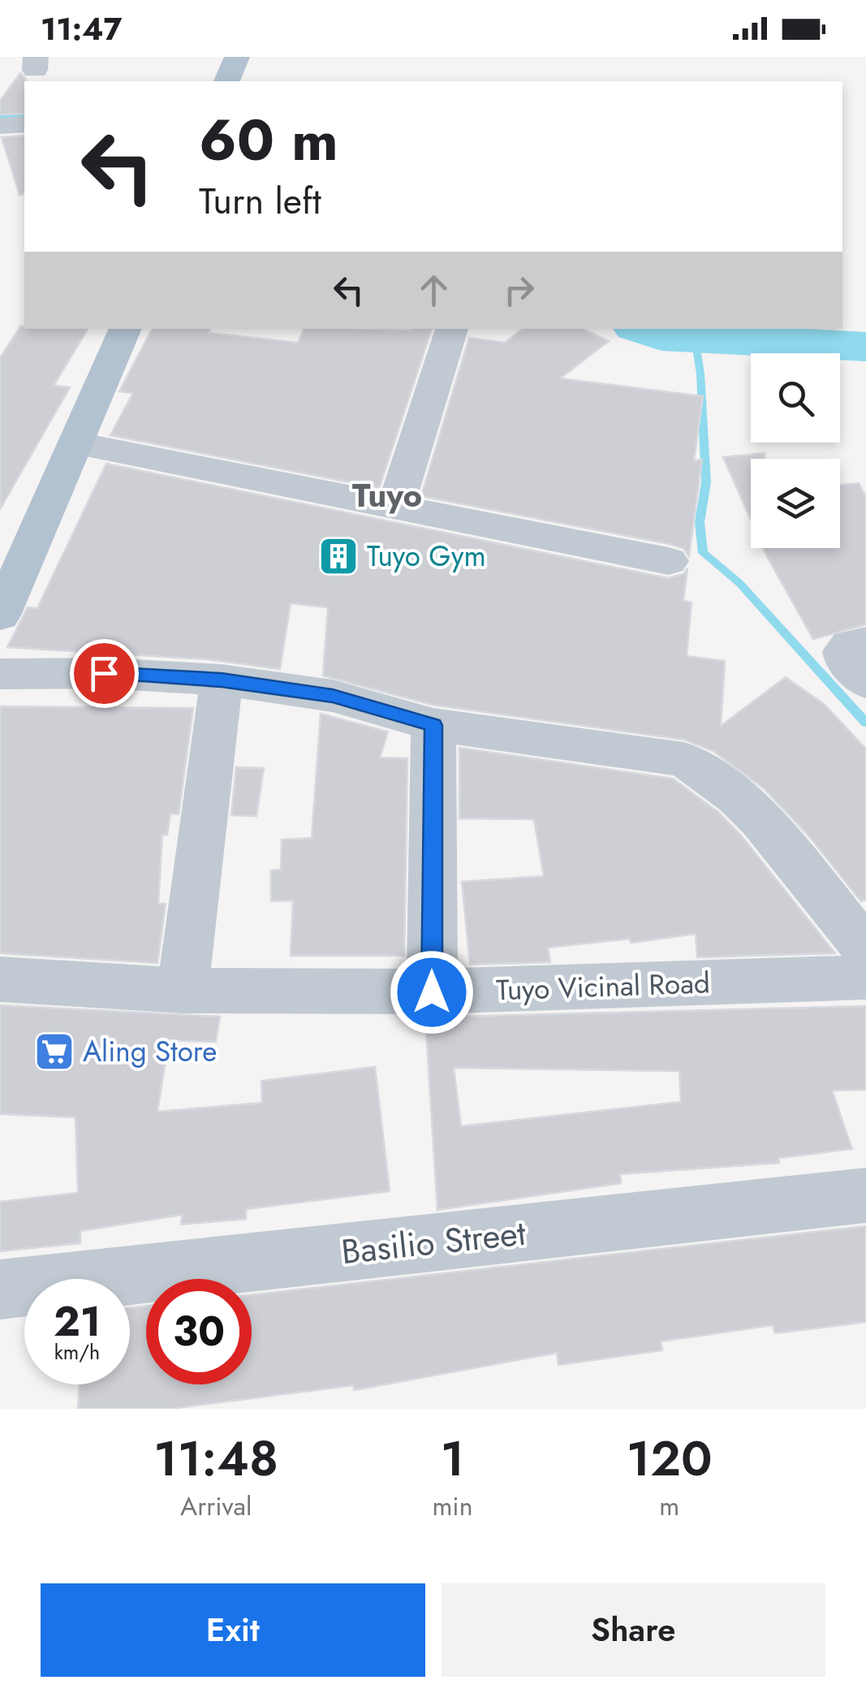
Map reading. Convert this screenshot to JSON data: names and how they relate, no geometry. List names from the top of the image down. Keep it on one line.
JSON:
{"streets":{"street":["Tuyo Vicinal Road","Basilio Street"]},"districts":["Tuyo"],"places":{"building":["Tuyo Gym"],"supermarket":["Aling Store"]},"page":{"status":"11:47","turn":["60 m","Turn left"],"speed":"21 km/h","limit":"30","eta":["11:48","Arrival","1","min","120","m"],"buttons":["Exit","Share"]}}
